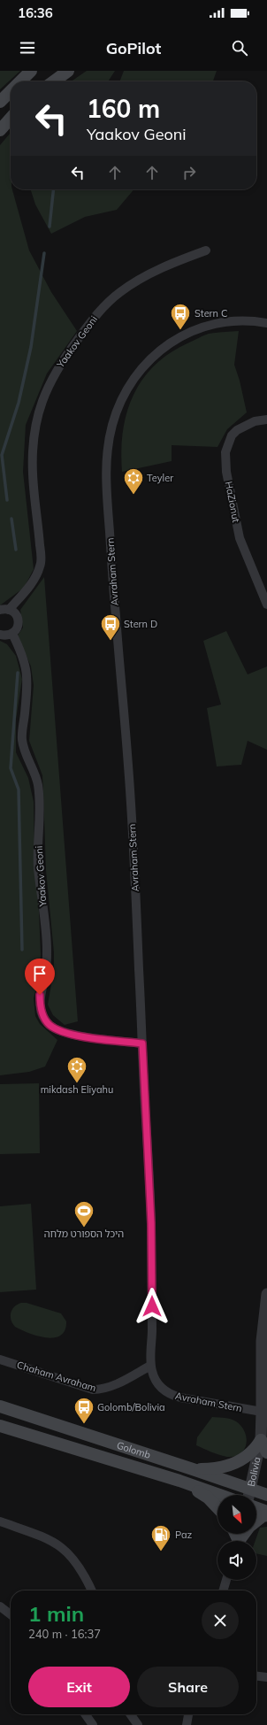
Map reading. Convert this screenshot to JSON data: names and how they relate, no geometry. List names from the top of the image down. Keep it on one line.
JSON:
{"streets":{"main road":["Golomb"],"street":["Yaakov Geoni","HaZionut","Avraham Stern","Chaham Avraham","Bolivia"]},"crossings":[["Yaakov Geoni","Avraham Stern"],["Avraham Stern","Chaham Avraham"],["Avraham Stern","Bolivia"],["Golomb","Bolivia"]],"places":{"bus stop":["Stern C","Stern D","Golomb/Bolivia"],"synagogue":["Teyler","mikdash Eliyahu"],"sports":["היכל הספורט מלחה"],"fuel station":["Paz"]},"north":"bottom right","page":{"status":"16:36","header":"GoPilot","turn":["160 m","Yaakov Geoni"],"heading":["1 min","240 m · 16:37"],"buttons":["Exit","Share"]}}
